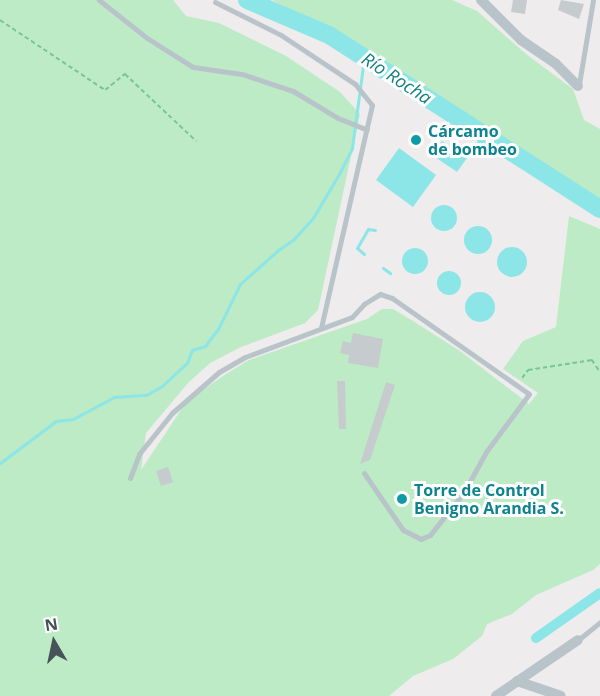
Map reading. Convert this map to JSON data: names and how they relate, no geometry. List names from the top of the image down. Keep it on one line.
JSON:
{"water":["Río Rocha"],"places":["Cárcamo de bombeo","Torre de Control Benigno Arandia S."],"north":"top"}
